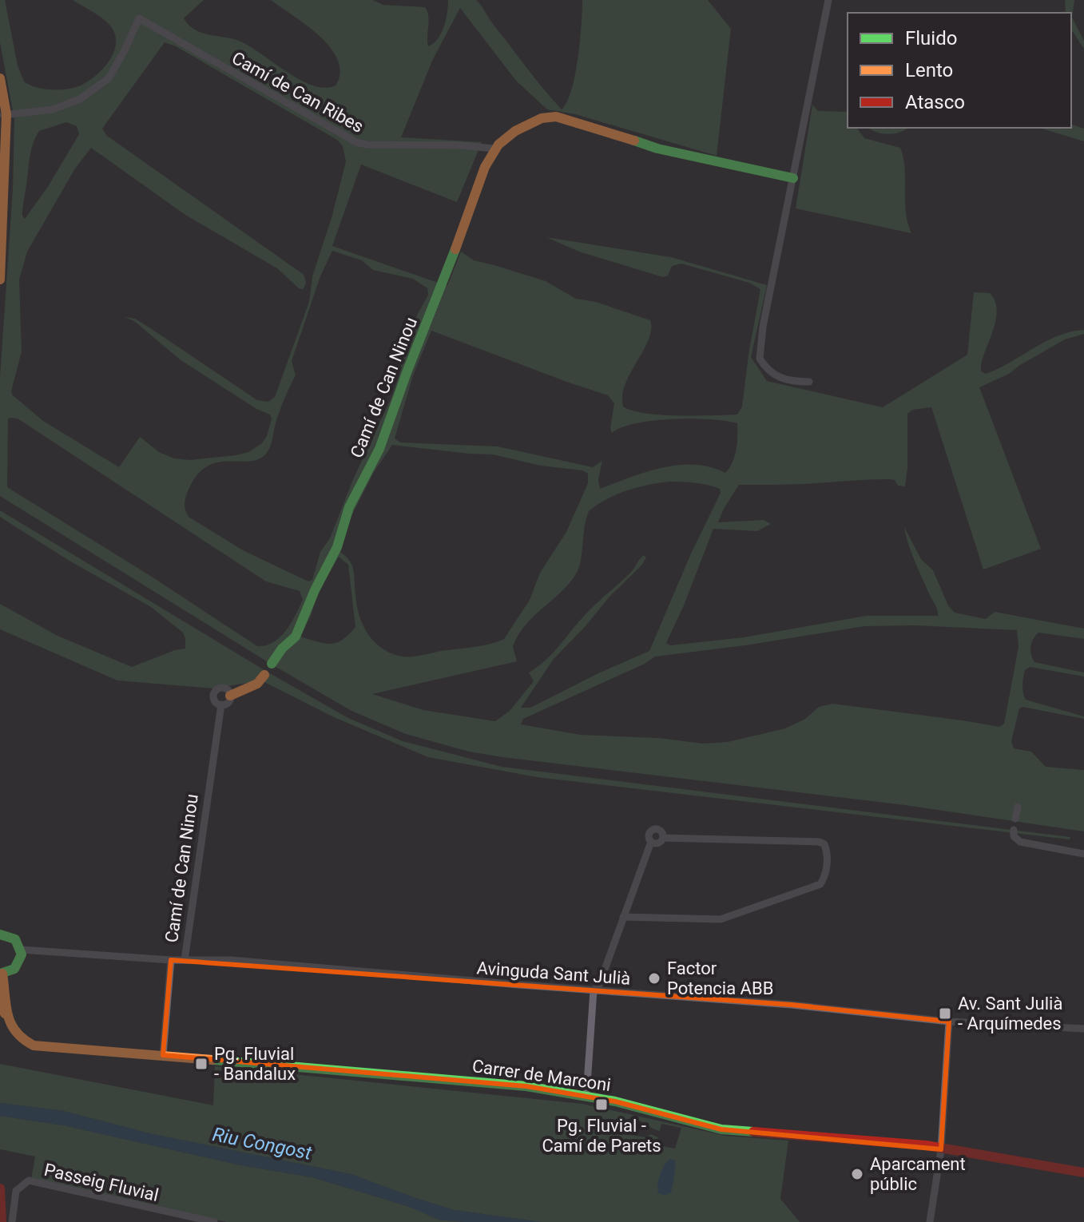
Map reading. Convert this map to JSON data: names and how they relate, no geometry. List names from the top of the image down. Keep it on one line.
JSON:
{"streets":{"main road":["Camí de Can Ninou","Carrer de Marconi"],"street":["Camí de Can Ribes","Avinguda Sant Julià","Passeig Fluvial"]},"crossings":[["Camí de Can Ribes","Camí de Can Ninou"],["Camí de Can Ninou","Avinguda Sant Julià"]],"water":["Riu Congost"],"places":{"other":["Factor Potencia ABB","Aparcament públic"],"transit":["Av. Sant Julià - Arquímedes","Pg. Fluvial - Bandalux","Pg. Fluvial - Camí de Parets"]},"legend":["Fluido","Lento","Atasco"]}
